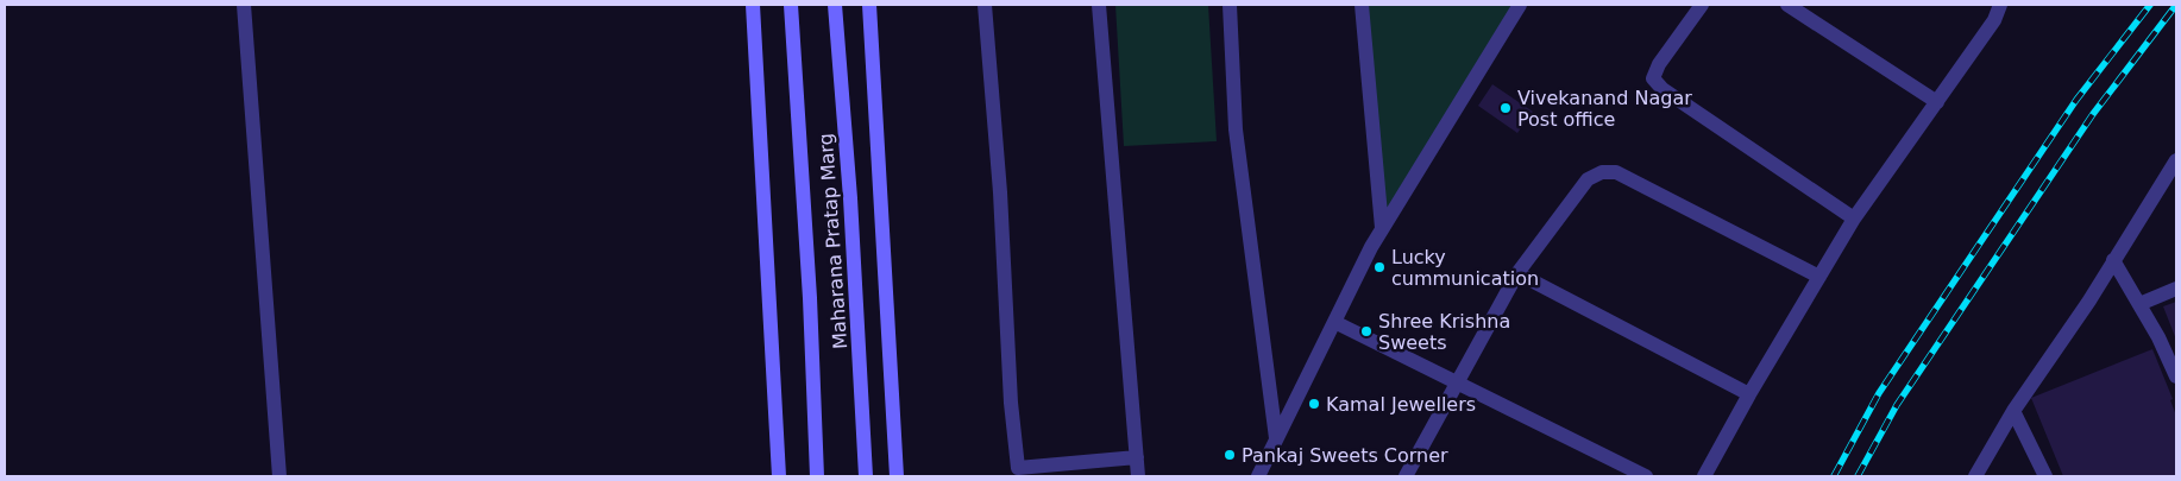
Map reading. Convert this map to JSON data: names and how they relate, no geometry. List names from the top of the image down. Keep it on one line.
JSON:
{"streets":{"street":["Maharana Pratap Marg"]},"places":["Vivekanand Nagar Post office","Lucky cummunication","Shree Krishna Sweets","Kamal Jewellers","Pankaj Sweets Corner"]}
